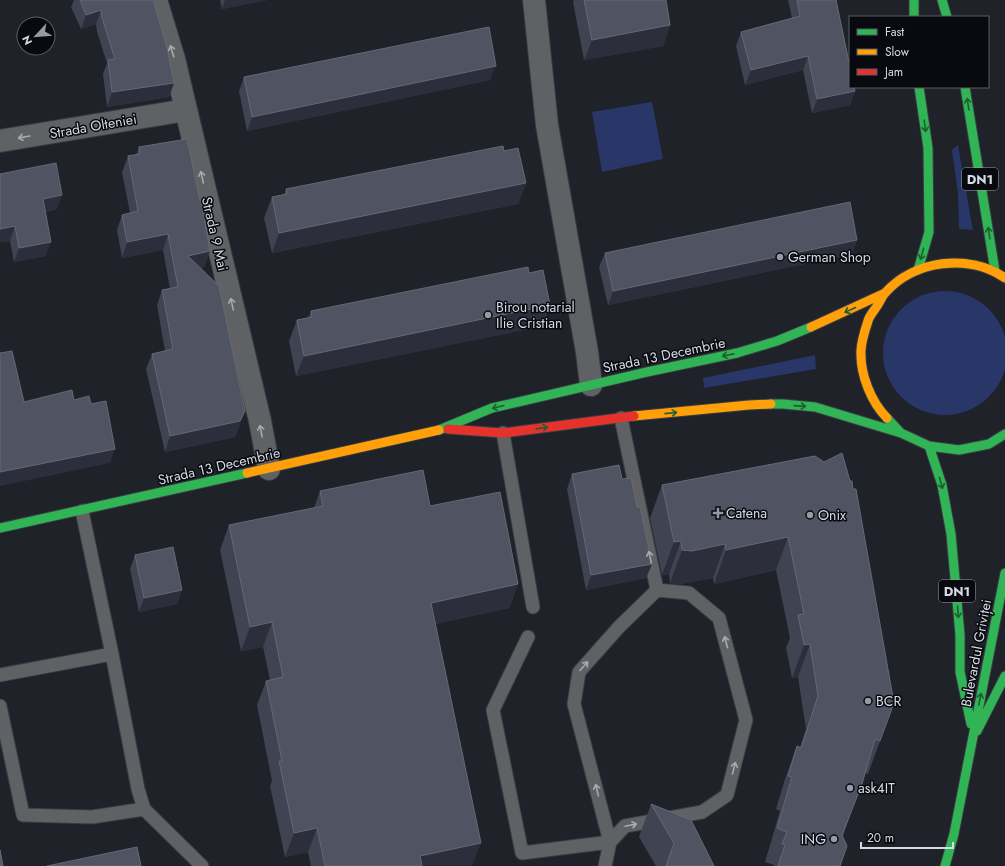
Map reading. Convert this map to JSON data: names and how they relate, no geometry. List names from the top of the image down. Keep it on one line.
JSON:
{"streets":{"main road":["DN1","Strada 13 Decembrie","Bulevardul Griviței"],"street":["Strada Olteniei","Strada 9 Mai"]},"crossings":[["Strada Olteniei","Strada 9 Mai"],["Strada 9 Mai","Strada 13 Decembrie"]],"one_way":["Strada Olteniei","Strada 9 Mai"],"places":{"other":["German Shop","Birou notarial Ilie Cristian","Onix","BCR","ask4IT","ING"],"health":["Catena"]},"legend":["Fast","Slow","Jam"],"scale_bar":"20 m","north":"bottom left"}
